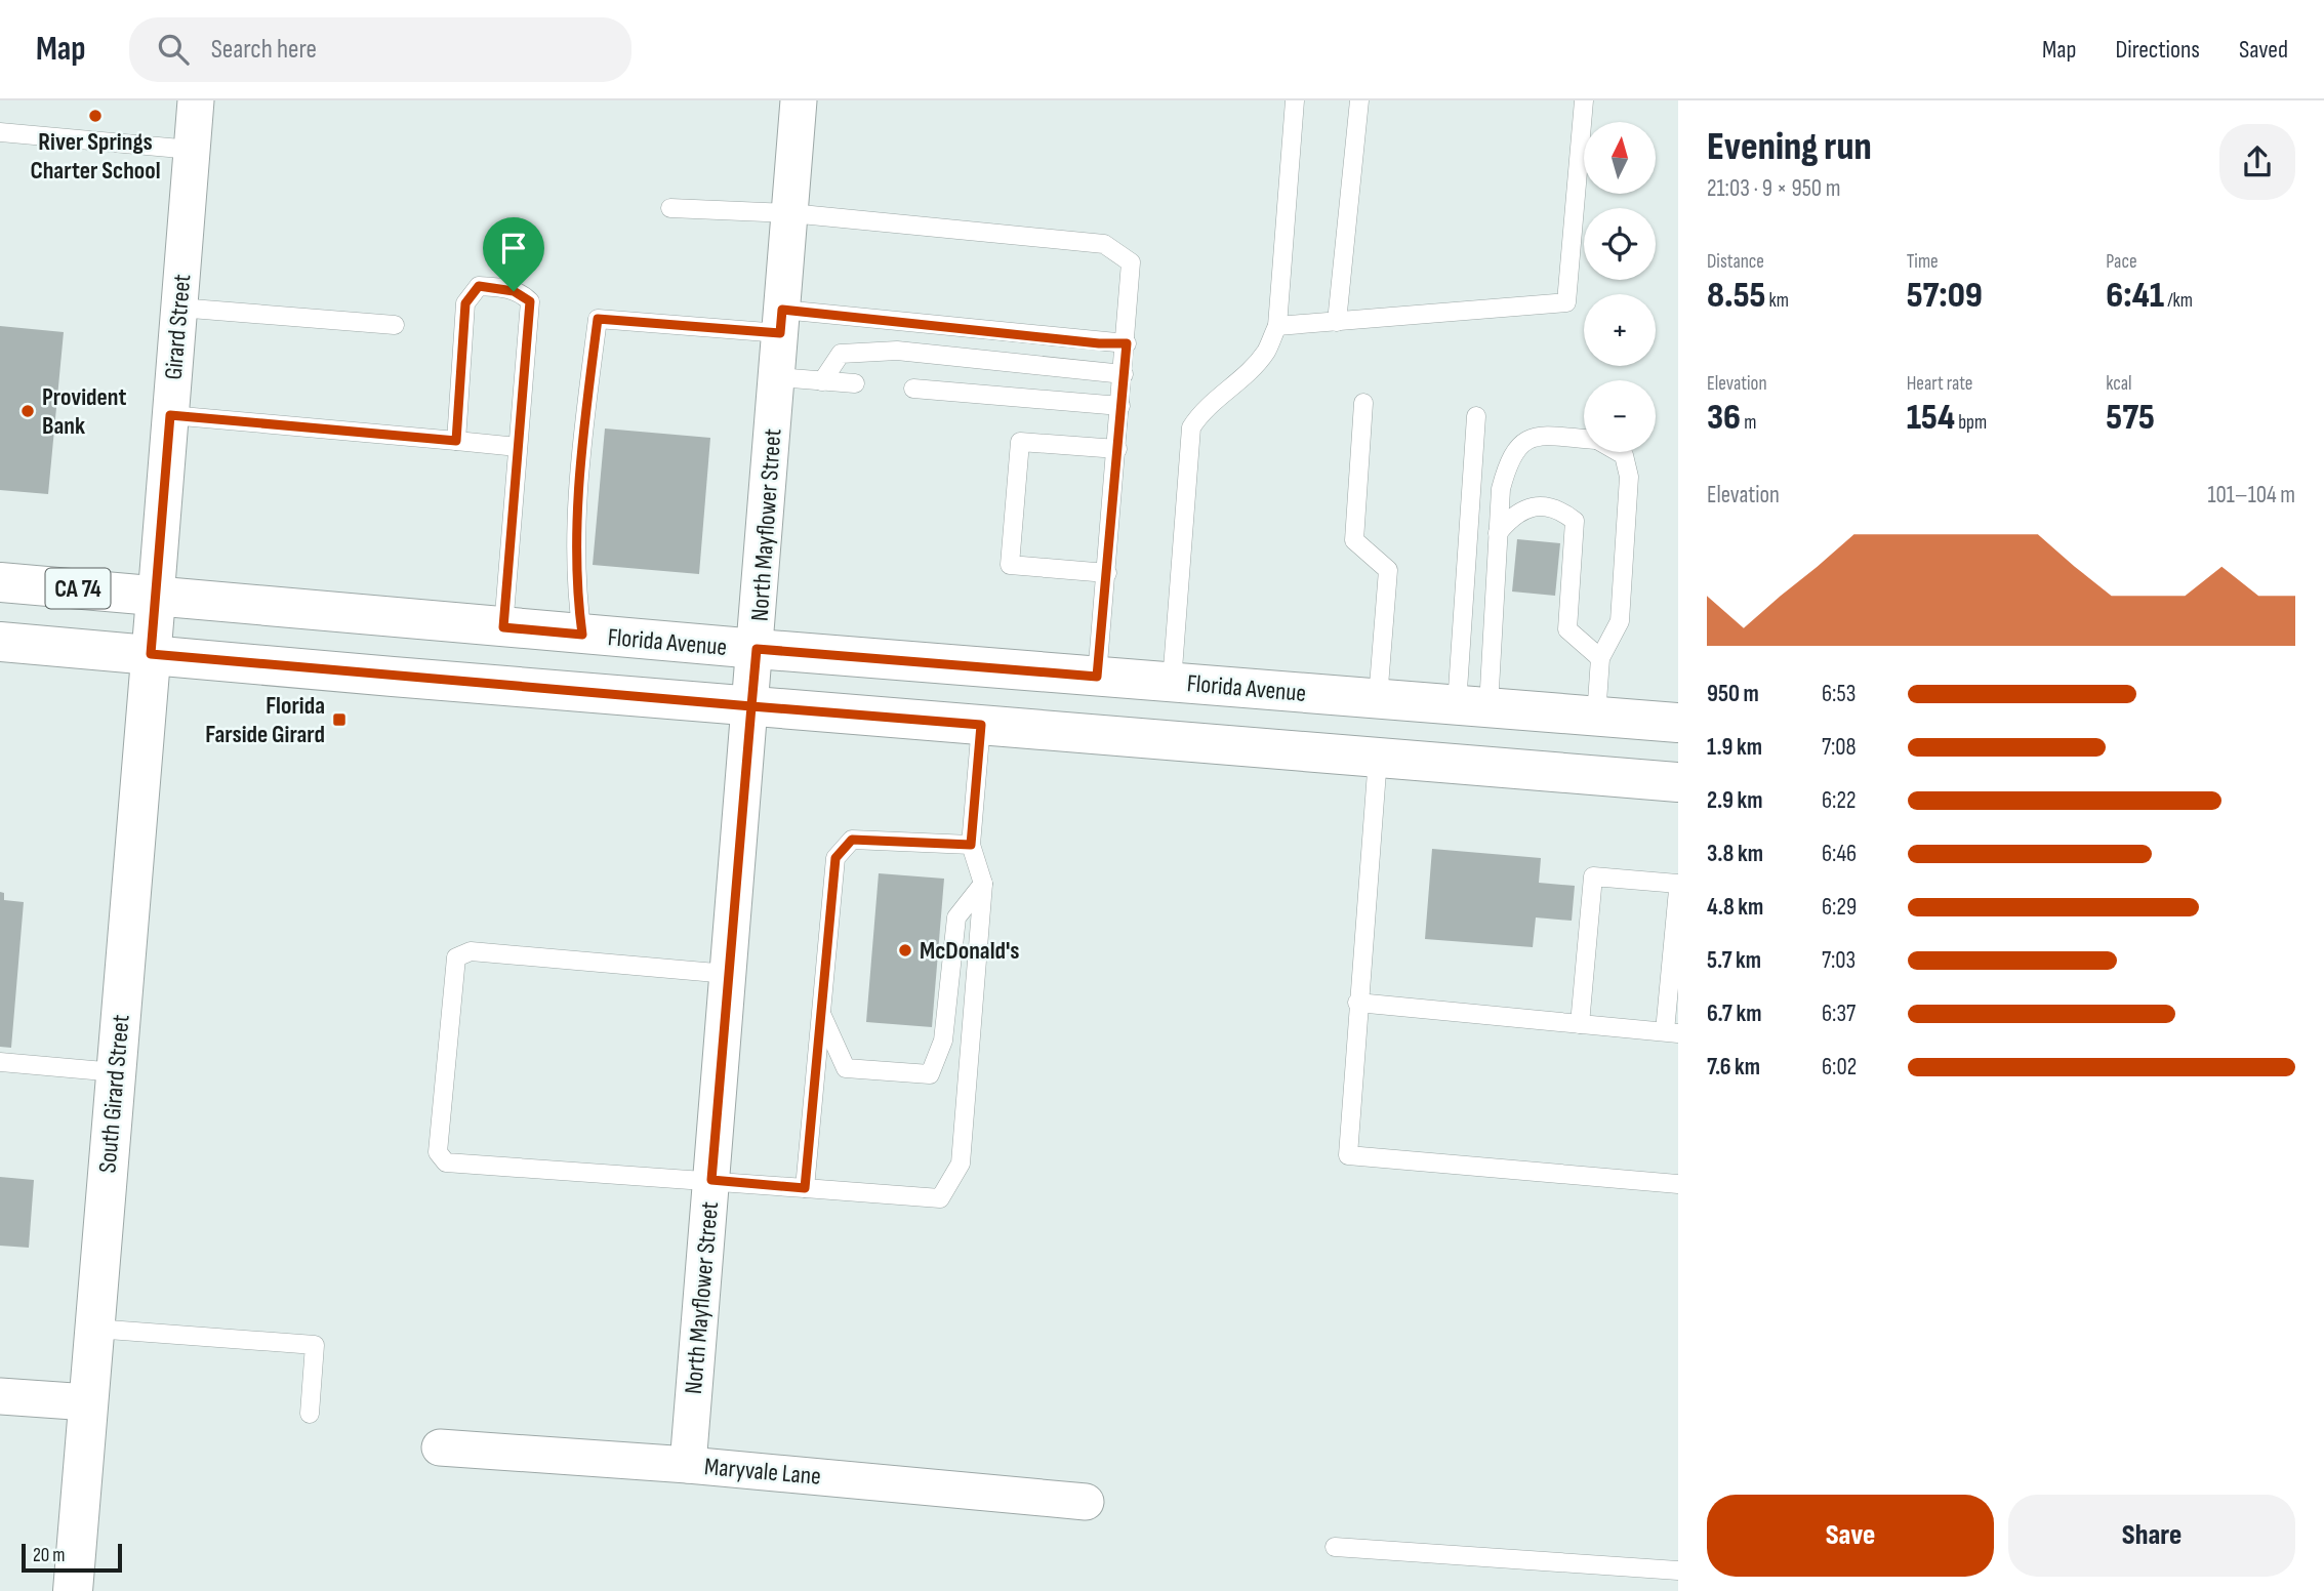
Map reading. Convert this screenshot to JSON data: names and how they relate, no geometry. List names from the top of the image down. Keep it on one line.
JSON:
{"streets":{"main road":["CA 74","Florida Avenue","South Girard Street"],"street":["Girard Street","North Mayflower Street","Maryvale Lane"]},"crossings":[["Girard Street","Florida Avenue"],["Girard Street","South Girard Street"],["North Mayflower Street","CA 74"],["North Mayflower Street","Florida Avenue"],["North Mayflower Street","Maryvale Lane"],["CA 74","South Girard Street"],["Florida Avenue","South Girard Street"]],"places":{"other":["River Springs Charter School","Provident Bank","McDonald's"],"transit":["Florida Farside Girard"]},"scale_bar":"20 m","north":"top","page":{"header":"Map","search":"Search here","nav":["Map","Directions","Saved"],"heading":["Evening run","21:03 · 9 × 950 m"],"map_buttons":["+","−"],"stats":[["Distance","8.55 km"],["Time","57:09"],["Pace","6:41 /km"],["Elevation","36 m"],["Heart rate","154 bpm"],["kcal","575"]],"chart":["Elevation","101–104 m"],"list":[{"name":"950 m","note":"6:53"},{"name":"1.9 km","note":"7:08"},{"name":"2.9 km","note":"6:22"},{"name":"3.8 km","note":"6:46"},{"name":"4.8 km","note":"6:29"},{"name":"5.7 km","note":"7:03"},{"name":"6.7 km","note":"6:37"},{"name":"7.6 km","note":"6:02"}],"buttons":["Save","Share"],"scale":"20 m"}}
